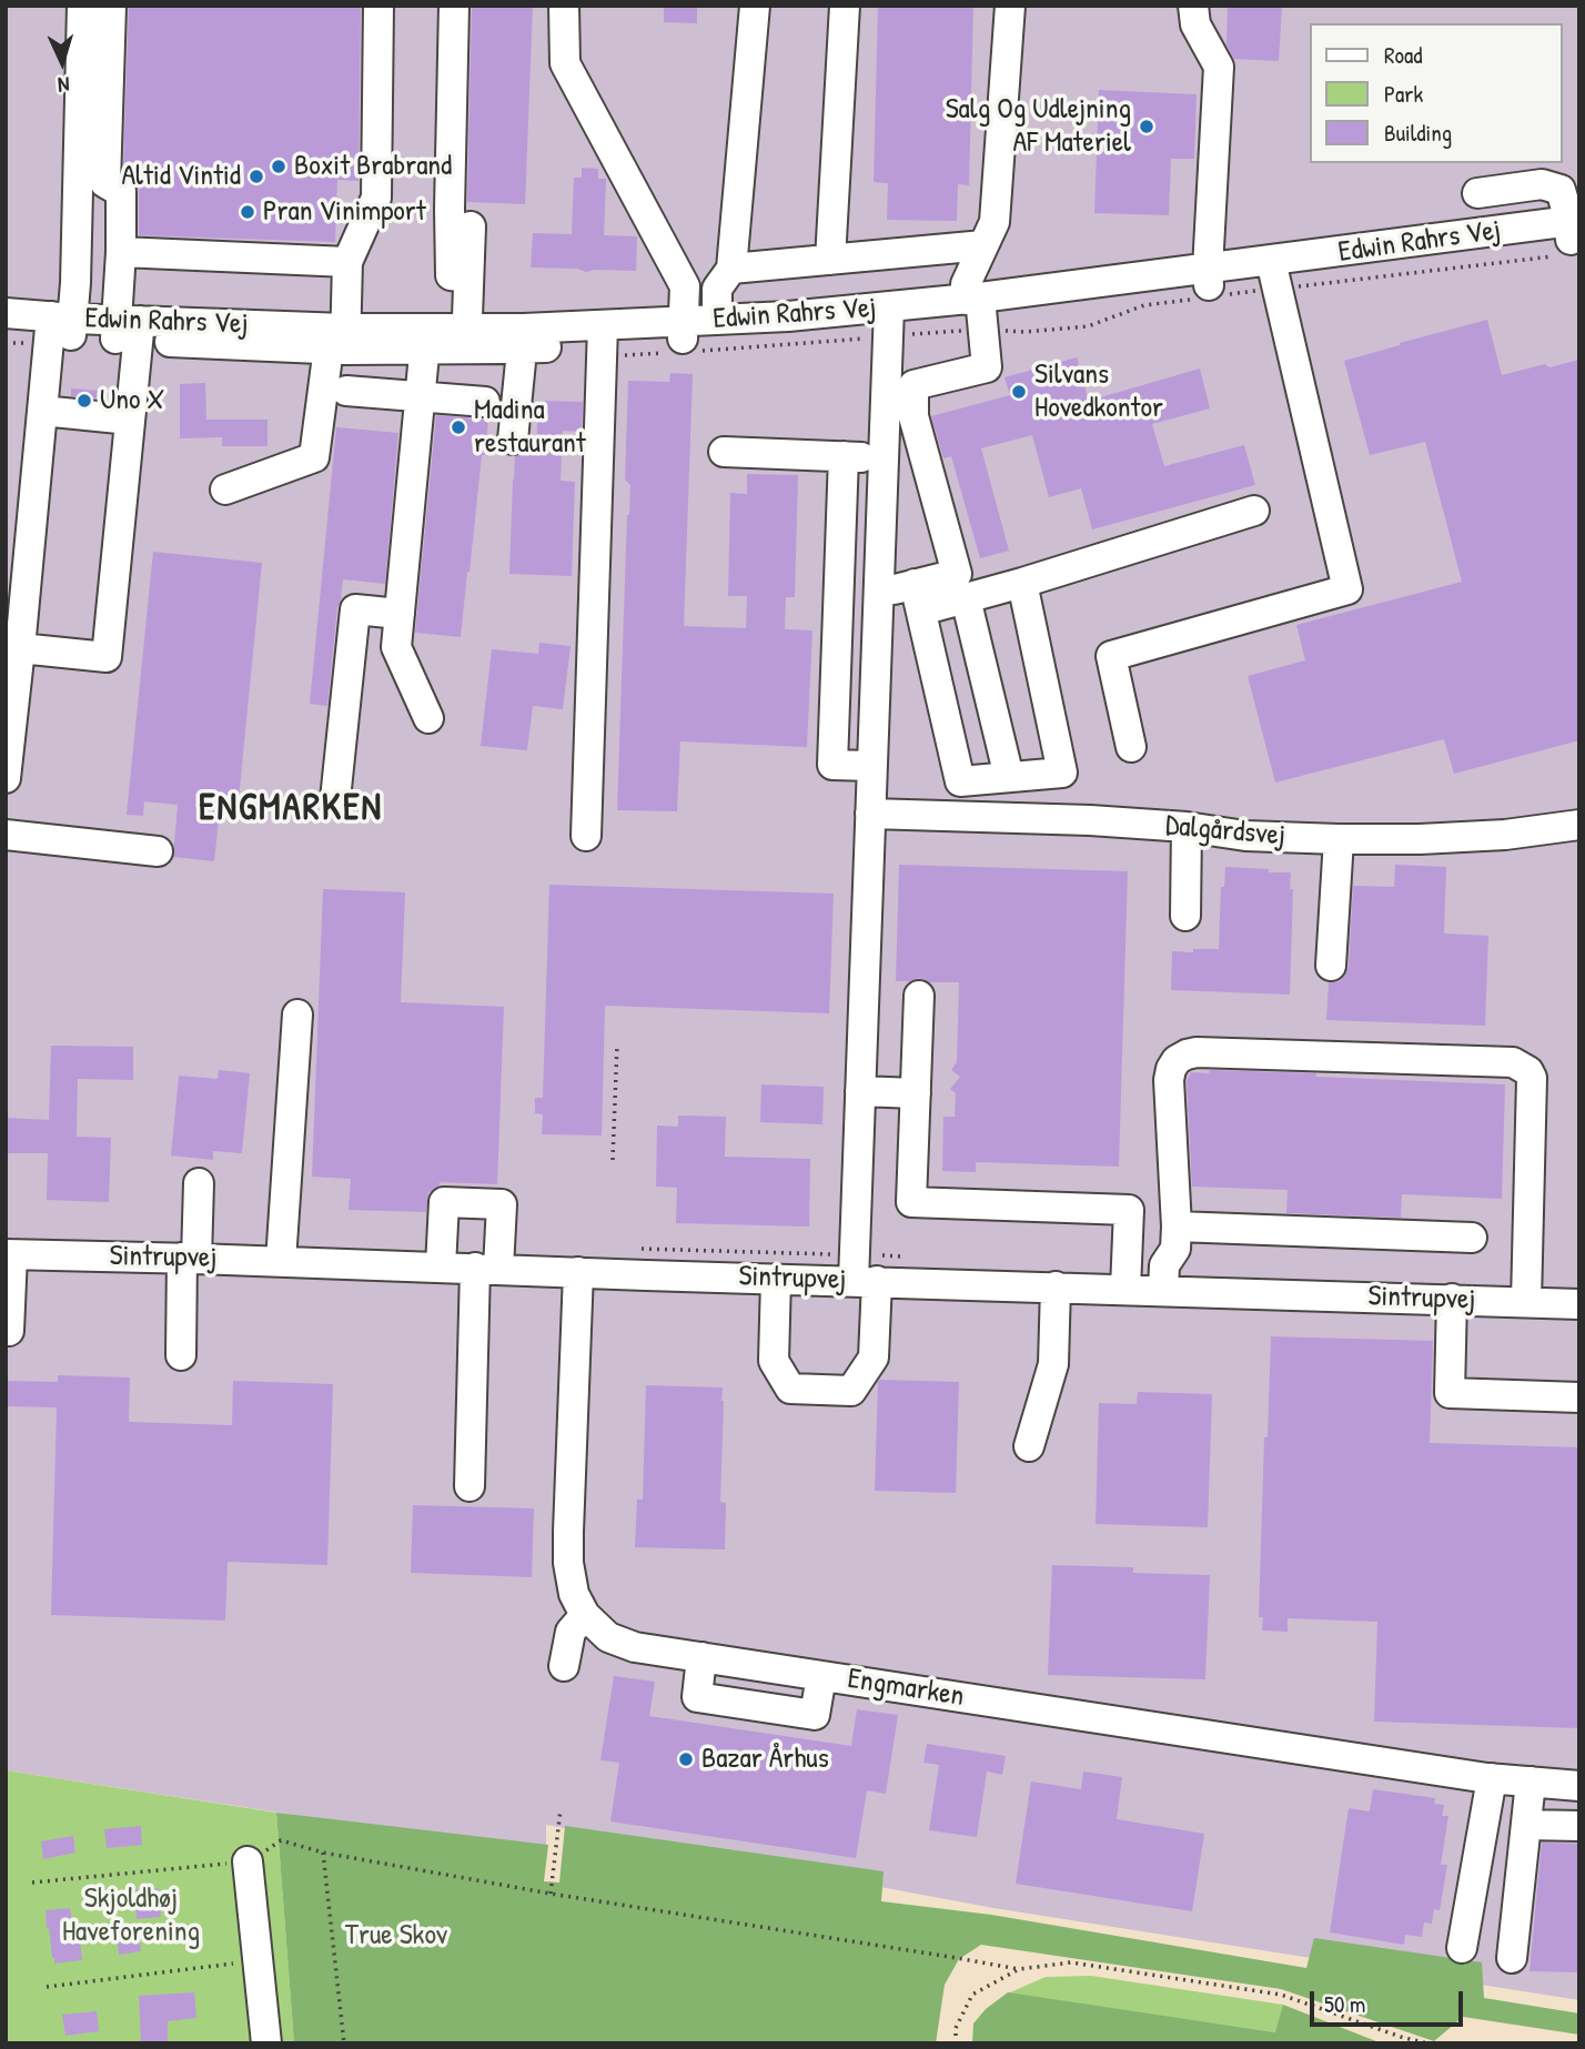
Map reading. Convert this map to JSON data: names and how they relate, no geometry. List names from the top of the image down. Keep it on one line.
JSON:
{"streets":{"street":["Edwin Rahrs Vej","Dalgårdsvej","Sintrupvej","Engmarken"]},"crossings":[["Sintrupvej","Engmarken"]],"districts":["ENGMARKEN"],"parks":["Skjoldhøj Haveforening","True Skov"],"places":["Salg Og Udlejning AF Materiel","Boxit Brabrand","Altid Vintid","Pran Vinimport","Silvans Hovedkontor","Uno X","Madina restaurant","Bazar Århus"],"legend":["Road","Park","Building"],"scale_bar":"50 m","north":"bottom"}
